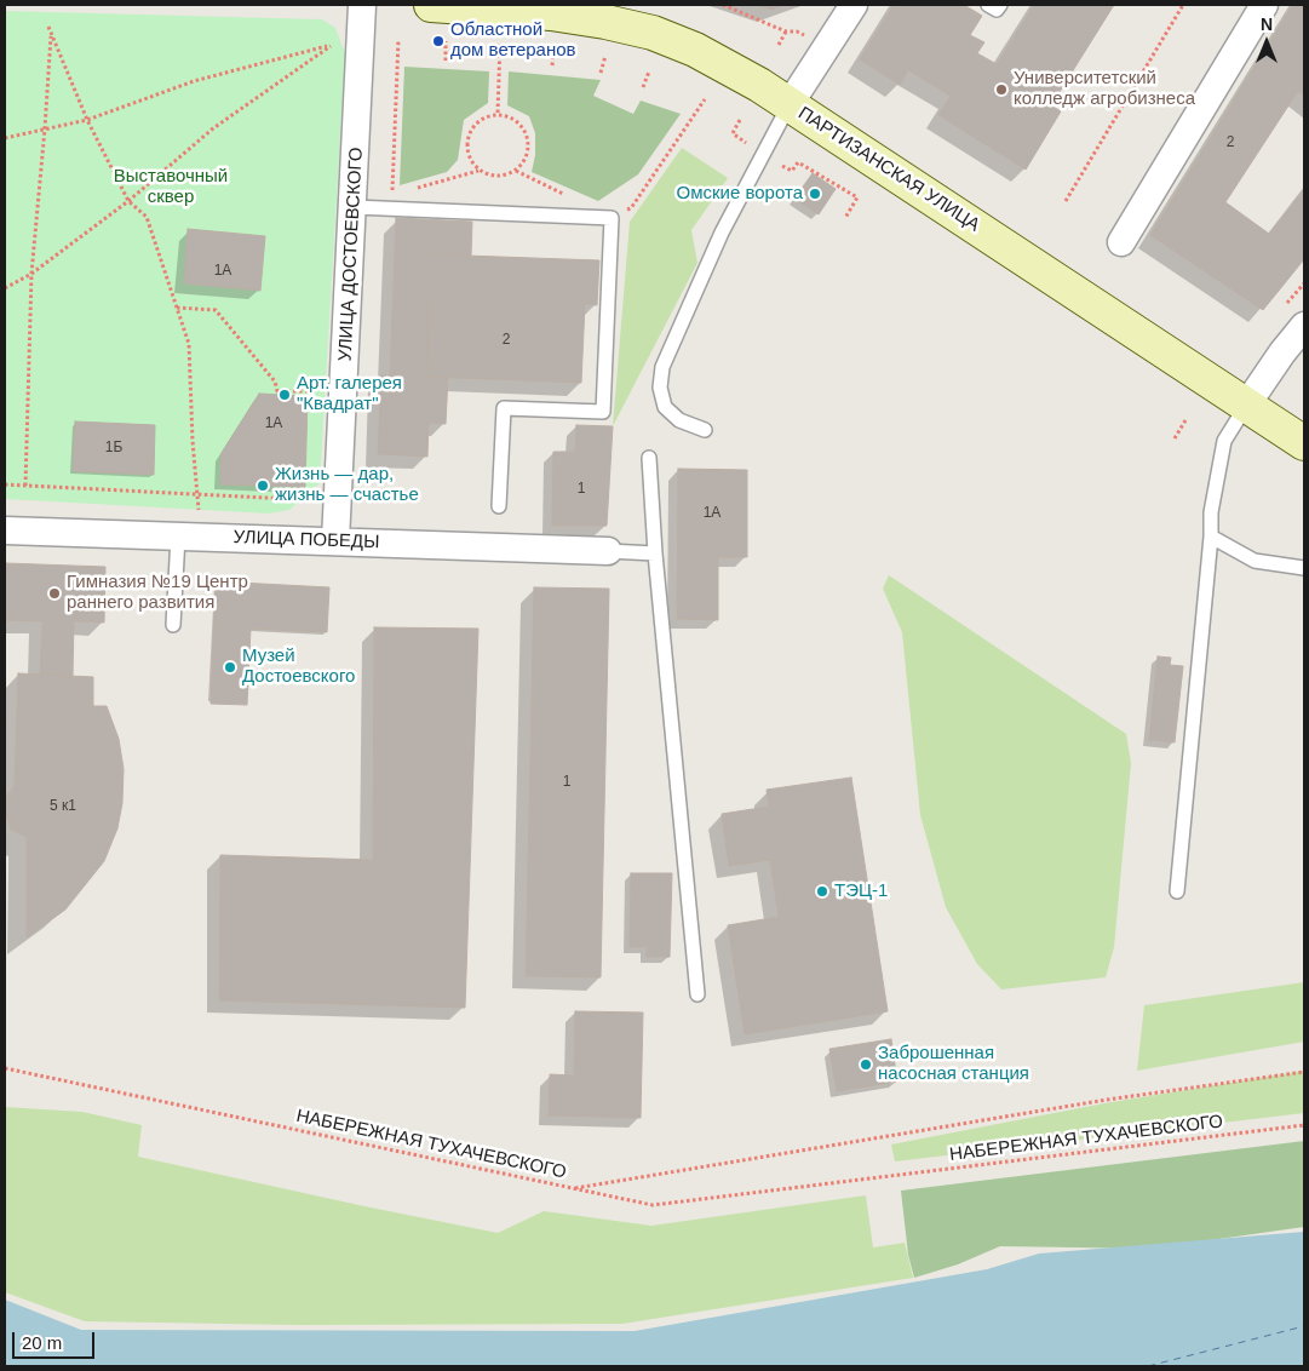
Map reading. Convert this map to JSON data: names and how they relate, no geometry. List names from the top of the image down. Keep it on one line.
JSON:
{"streets":{"street":["ПАРТИЗАНСКАЯ УЛИЦА","УЛИЦА ДОСТОЕВСКОГО","УЛИЦА ПОБЕДЫ"],"path":["НАБЕРЕЖНАЯ ТУХАЧЕВСКОГО"]},"crossings":[["УЛИЦА ДОСТОЕВСКОГО","УЛИЦА ПОБЕДЫ"]],"parks":["Выставочный сквер"],"places":["Областной дом ветеранов","Университетский колледж агробизнеса","Омские ворота","Арт. галерея \"Квадрат\"","Жизнь — дар, жизнь — счастье","Гимназия №19 Центр раннего развития","Музей Достоевского","ТЭЦ-1","Заброшенная насосная станция"],"house_numbers":["2","1А","2","1А","1Б","1","1А","1","5 к1"],"scale_bar":"20 m","north":"top"}
